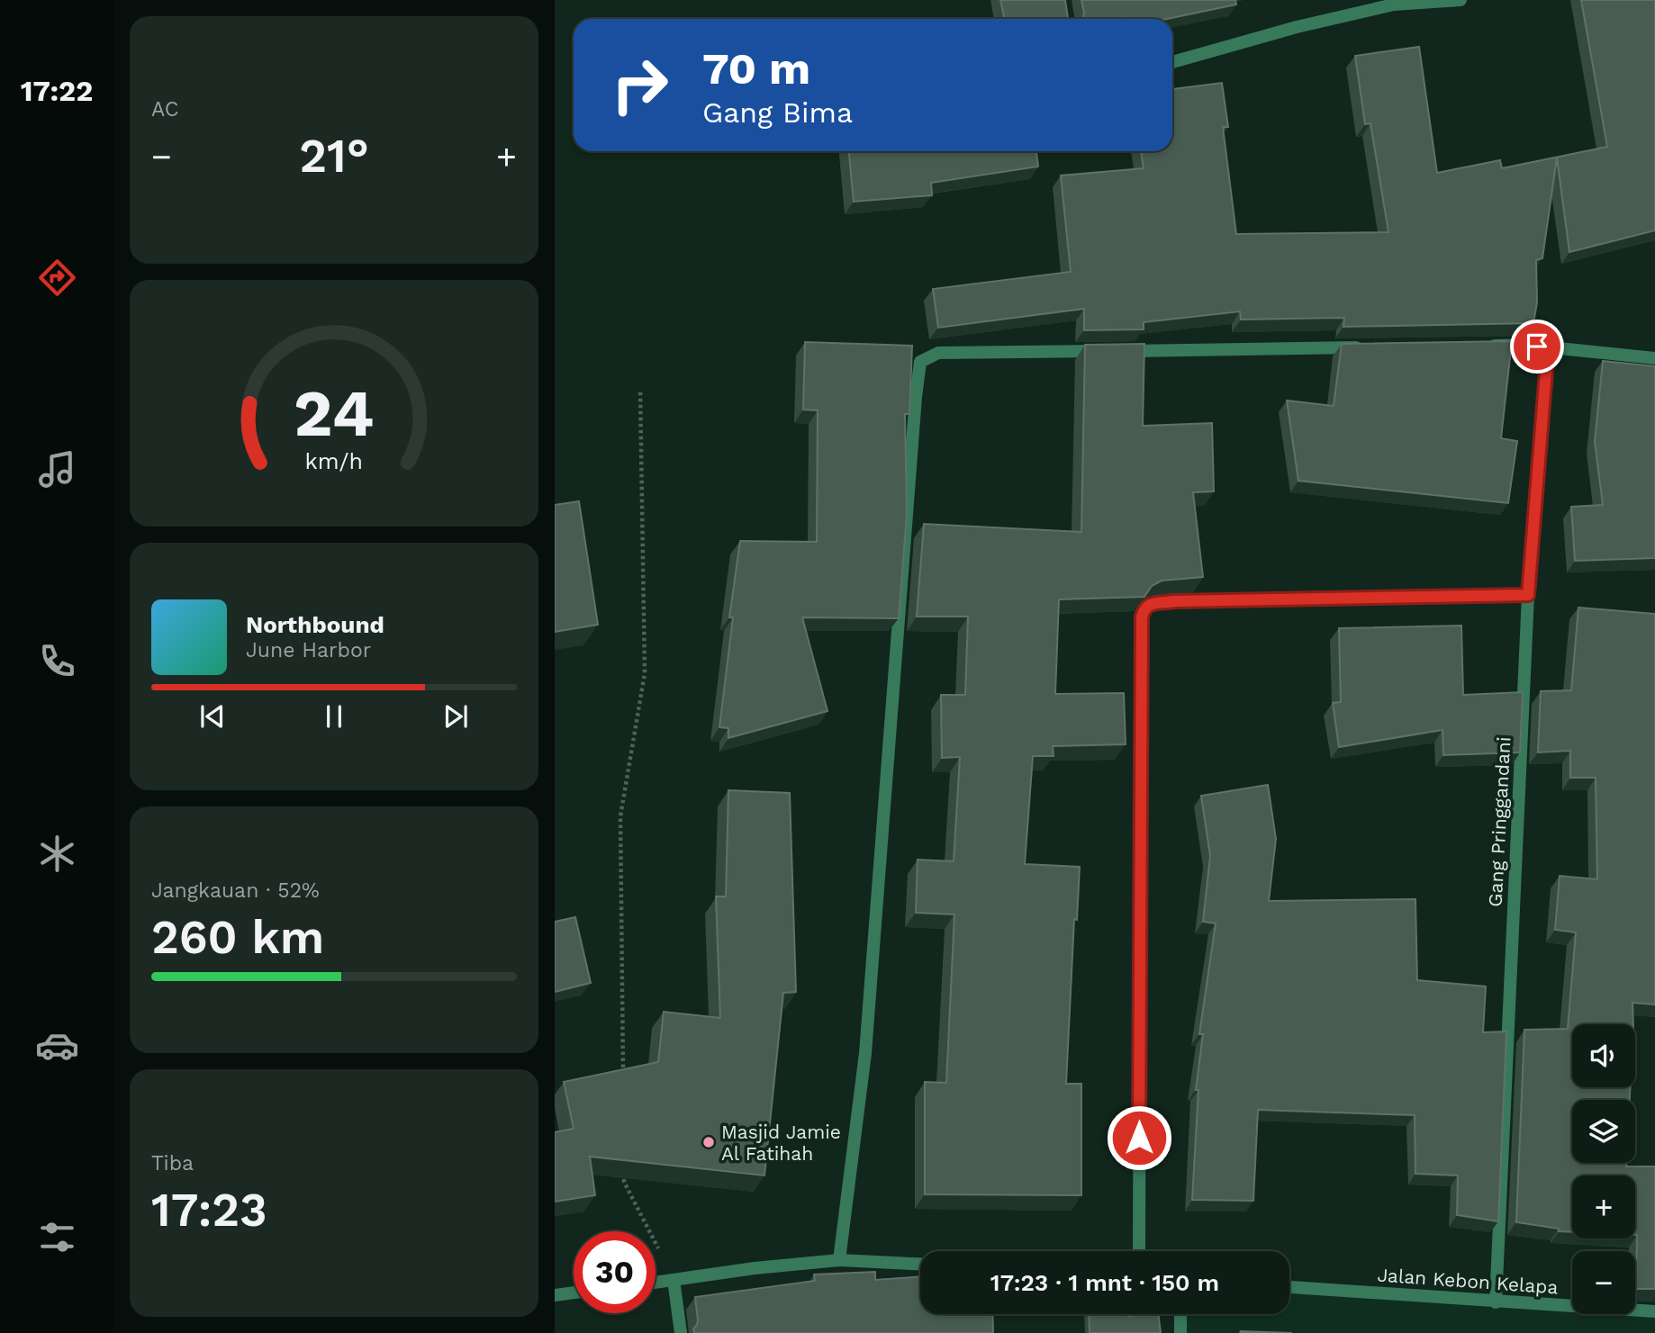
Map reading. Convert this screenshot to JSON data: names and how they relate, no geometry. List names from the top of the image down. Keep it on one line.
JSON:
{"streets":{"street":["Gang Pringgandani","Jalan Kebon Kelapa"]},"crossings":[["Gang Pringgandani","Jalan Kebon Kelapa"]],"places":["Masjid Jamie Al Fatihah"],"page":{"tabs":"17:22","tile":["AC",["Jangkauan · 52%","260 km"],["Tiba","17:23"]],"turn":["70 m","Gang Bima"],"heat":["−","21°","+"],"song":["Northbound","June Harbor"],"map_buttons":["+","−"],"limit":"30","trip":"17:23 · 1 mnt · 150 m","gauge":["24","km/h"]}}
